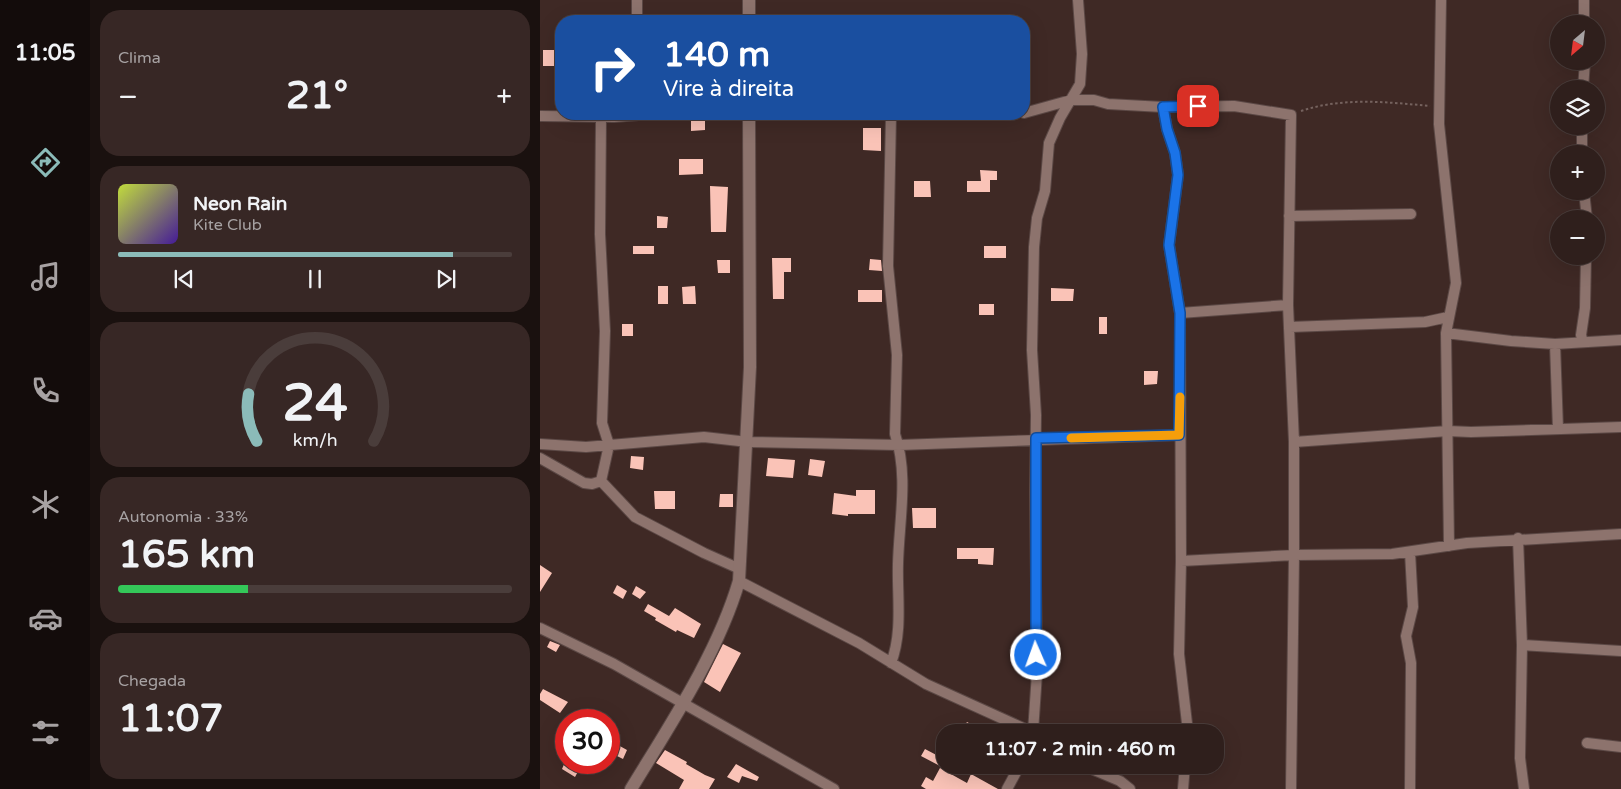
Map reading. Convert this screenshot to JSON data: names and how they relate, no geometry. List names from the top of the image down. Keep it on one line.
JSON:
{"north":"bottom left","page":{"tabs":"11:05","tile":["Clima",["Autonomia · 33%","165 km"],["Chegada","11:07"]],"map_buttons":["+","−"],"turn":["140 m","Vire à direita"],"heat":["−","21°","+"],"song":["Neon Rain","Kite Club"],"limit":"30","trip":"11:07 · 2 min · 460 m","gauge":["24","km/h"]}}
